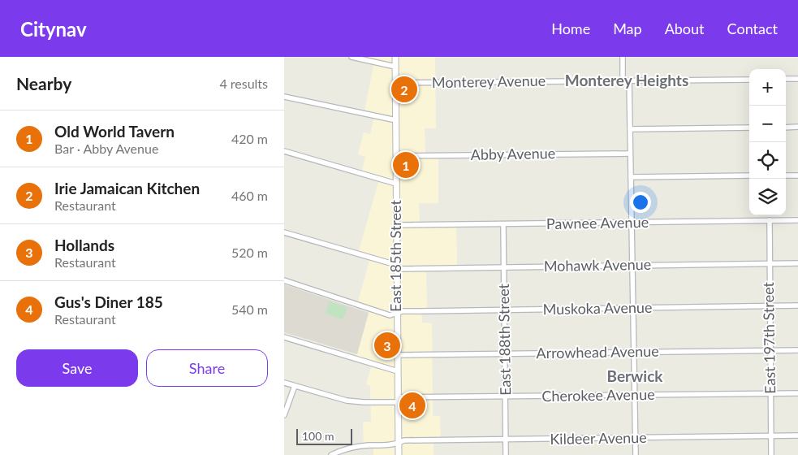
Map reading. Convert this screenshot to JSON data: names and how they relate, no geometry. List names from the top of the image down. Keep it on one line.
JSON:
{"streets":{"street":["Monterey Avenue","Abby Avenue","Pawnee Avenue","East 185th Street","Mohawk Avenue","Muskoka Avenue","East 197th Street","East 188th Street","Arrowhead Avenue","Cherokee Avenue","Kildeer Avenue"]},"crossings":[["Monterey Avenue","East 185th Street"],["Abby Avenue","East 185th Street"],["Pawnee Avenue","East 185th Street"],["Pawnee Avenue","East 197th Street"],["Pawnee Avenue","East 188th Street"],["East 185th Street","Mohawk Avenue"],["East 185th Street","Muskoka Avenue"],["East 185th Street","Arrowhead Avenue"],["East 185th Street","Cherokee Avenue"],["East 185th Street","Kildeer Avenue"],["Mohawk Avenue","East 197th Street"],["Mohawk Avenue","East 188th Street"],["Muskoka Avenue","East 197th Street"],["Muskoka Avenue","East 188th Street"],["East 197th Street","Arrowhead Avenue"],["East 197th Street","Cherokee Avenue"],["East 197th Street","Kildeer Avenue"],["East 188th Street","Arrowhead Avenue"],["East 188th Street","Cherokee Avenue"],["East 188th Street","Kildeer Avenue"]],"districts":["Monterey Heights","Berwick"],"scale_bar":"100 m","page":{"header":"Citynav","nav":["Home","Map","About","Contact"],"heading":["Nearby","4 results"],"map_buttons":["+","−"],"pins":["2","1","3","4"],"list":[{"mark":"1","name":"Old World Tavern","note":"Bar · Abby Avenue","value":"420 m"},{"mark":"2","name":"Irie Jamaican Kitchen","note":"Restaurant","value":"460 m"},{"mark":"3","name":"Hollands","note":"Restaurant","value":"520 m"},{"mark":"4","name":"Gus's Diner 185","note":"Restaurant","value":"540 m"}],"buttons":["Save","Share"],"scale":"100 m"}}
